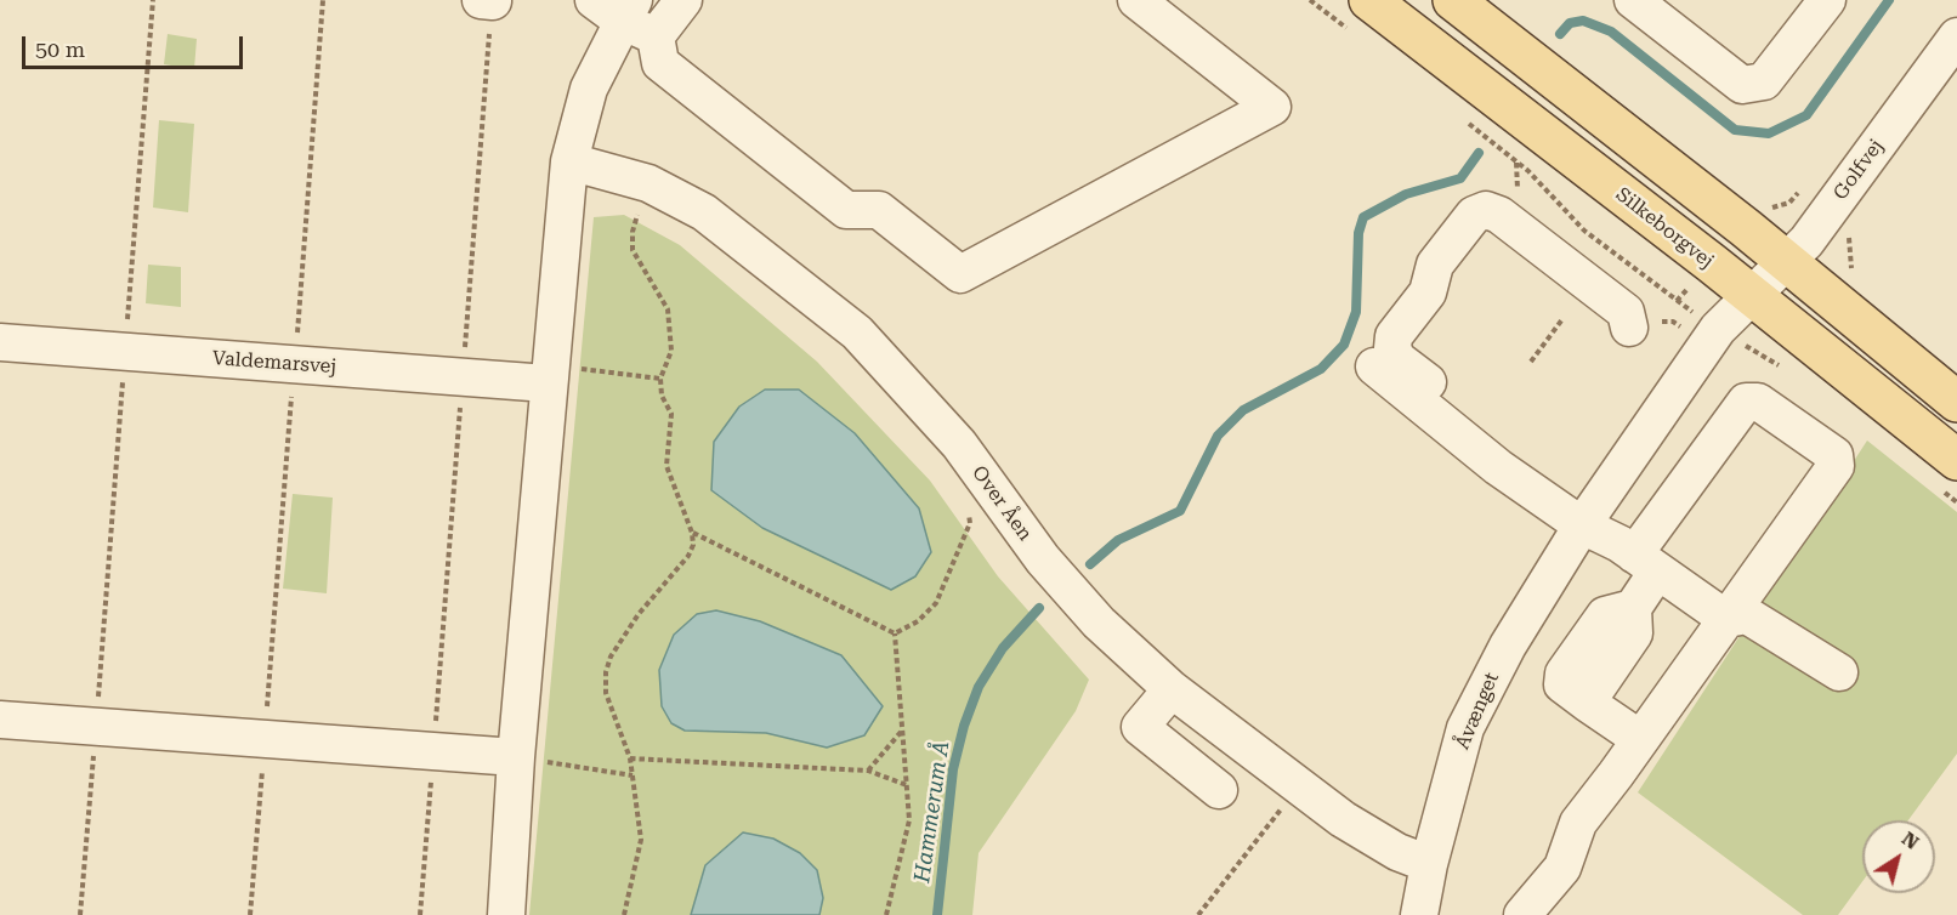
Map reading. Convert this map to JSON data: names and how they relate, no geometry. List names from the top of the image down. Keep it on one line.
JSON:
{"streets":{"main road":["Silkeborgvej"],"street":["Golfvej","Valdemarsvej","Over Åen","Åvænget"]},"crossings":[["Golfvej","Silkeborgvej"],["Golfvej","Åvænget"],["Silkeborgvej","Åvænget"],["Over Åen","Åvænget"]],"water":["Hammerum Å"],"scale_bar":"50 m","north":"top right"}
